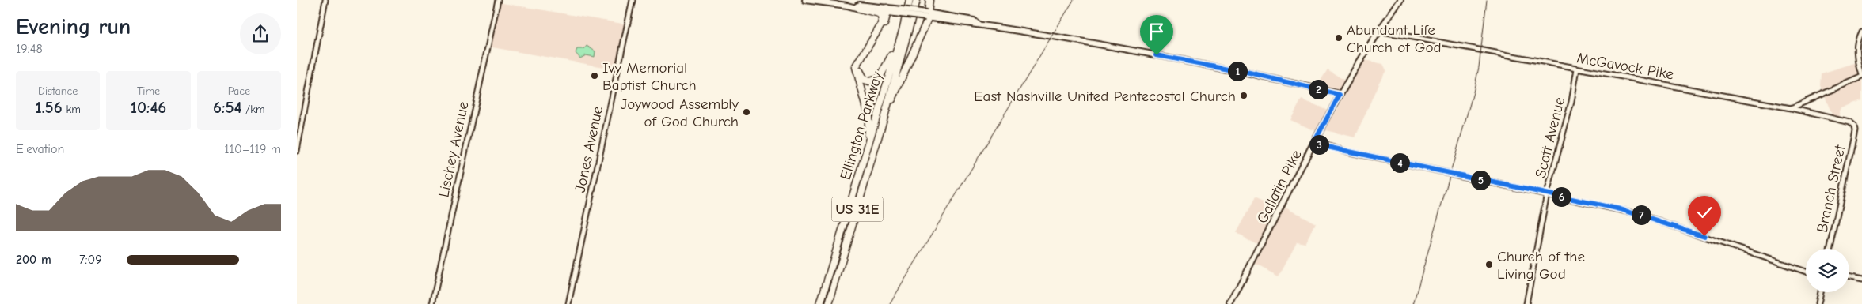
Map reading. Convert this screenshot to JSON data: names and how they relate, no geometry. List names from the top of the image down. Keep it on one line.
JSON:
{"streets":{"highway":["Ellington Parkway","US 31E"],"main road":["Gallatin Pike"],"street":["McGavock Pike","Scott Avenue","Lischey Avenue","Jones Avenue","Branch Street"]},"crossings":[["McGavock Pike","Scott Avenue"],["McGavock Pike","Gallatin Pike"],["McGavock Pike","Branch Street"]],"places":["Abundant Life Church of God","Ivy Memorial Baptist Church","East Nashville United Pentecostal Church","Joywood Assembly of God Church","Church of the Living God"],"page":{"heading":["Evening run","19:48"],"pins":["1","2","3","4","5","6","7"],"stats":[["Distance","1.56 km"],["Time","10:46"],["Pace","6:54 /km"]],"chart":["Elevation","110–119 m"],"list":[{"name":"200 m","note":"7:09"}]}}
